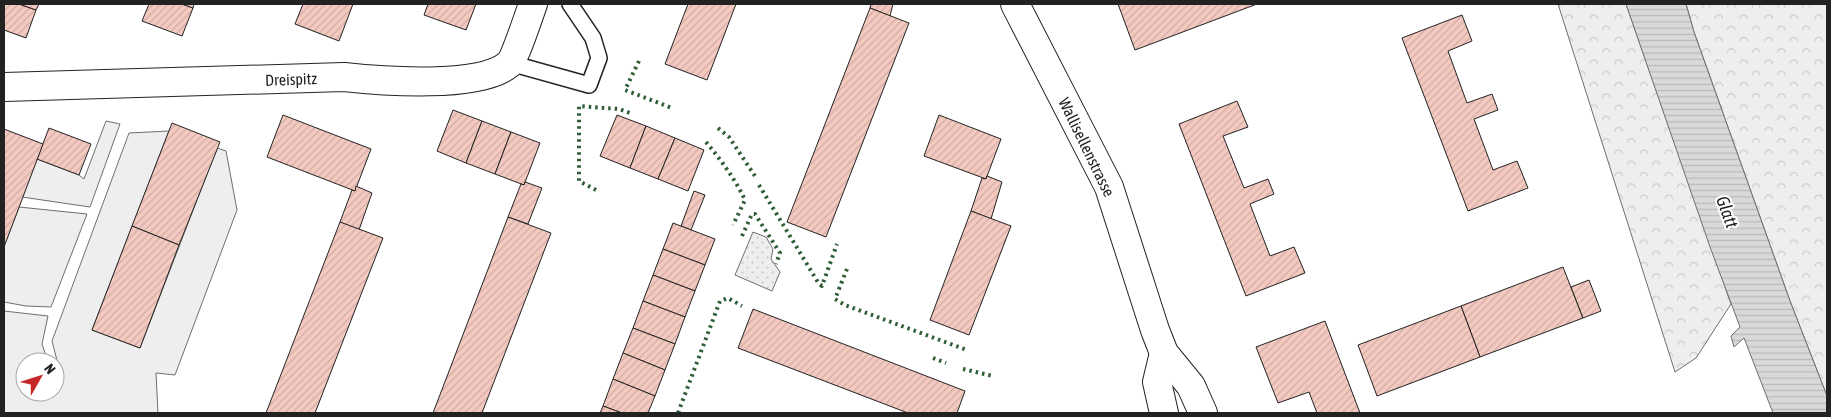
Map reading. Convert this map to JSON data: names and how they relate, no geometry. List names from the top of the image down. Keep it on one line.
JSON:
{"streets":{"street":["Dreispitz","Wallisellenstrasse"]},"water":["Glatt"],"north":"top right"}
